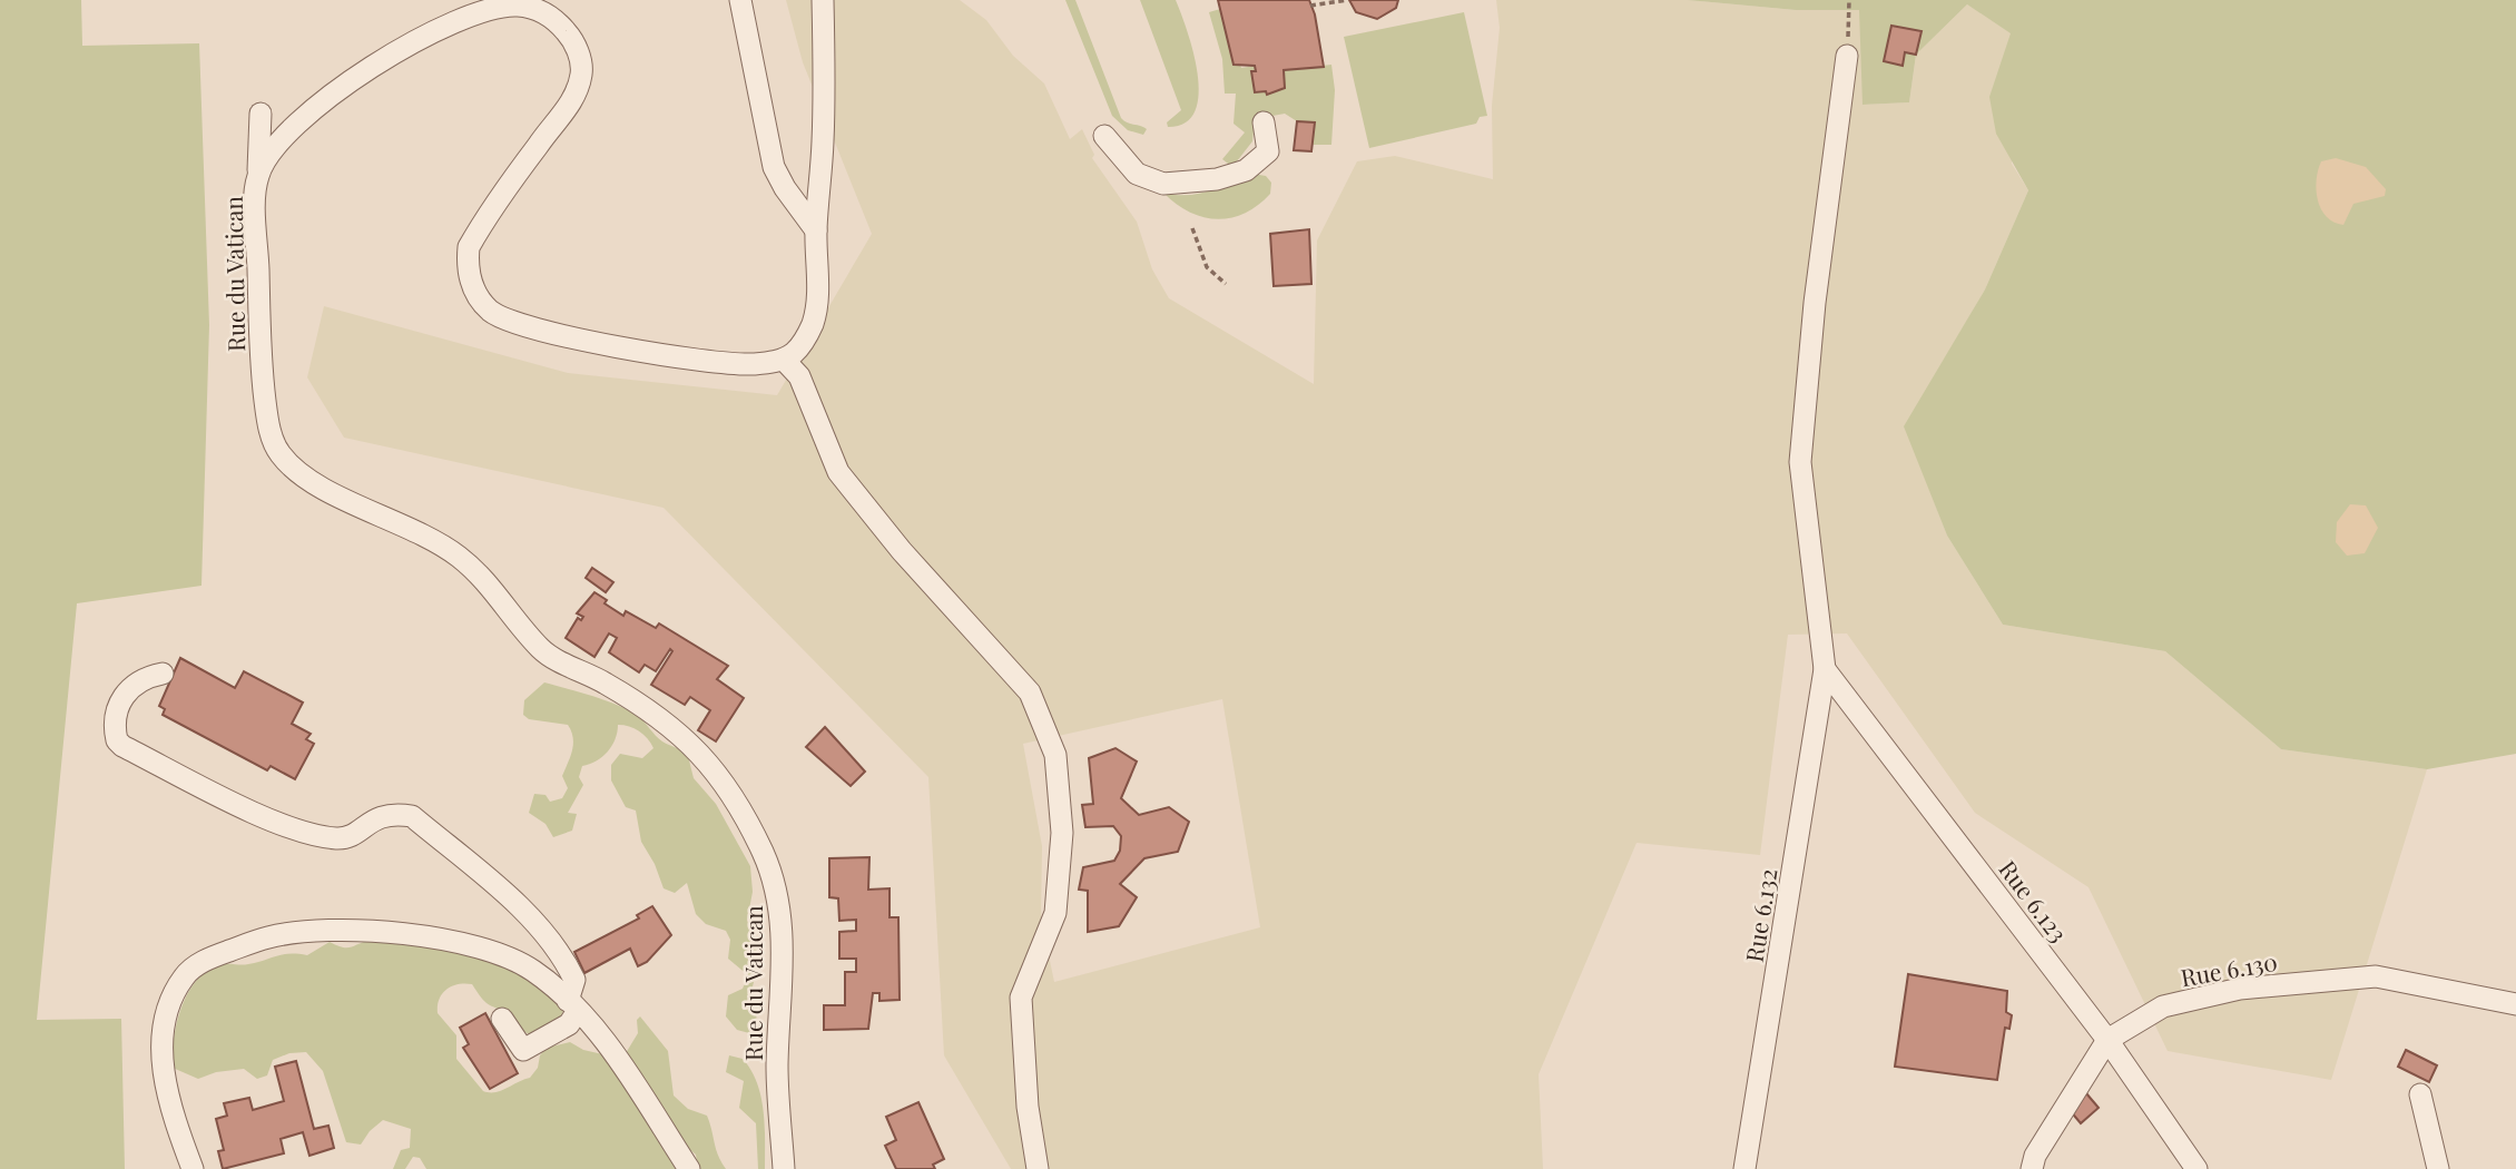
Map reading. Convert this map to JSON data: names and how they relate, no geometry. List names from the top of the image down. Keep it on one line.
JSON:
{"streets":{"street":["Rue du Vatican","Rue 6.123","Rue 6.132","Rue 6.130"]},"crossings":[["Rue 6.123","Rue 6.132"],["Rue 6.123","Rue 6.130"]]}
